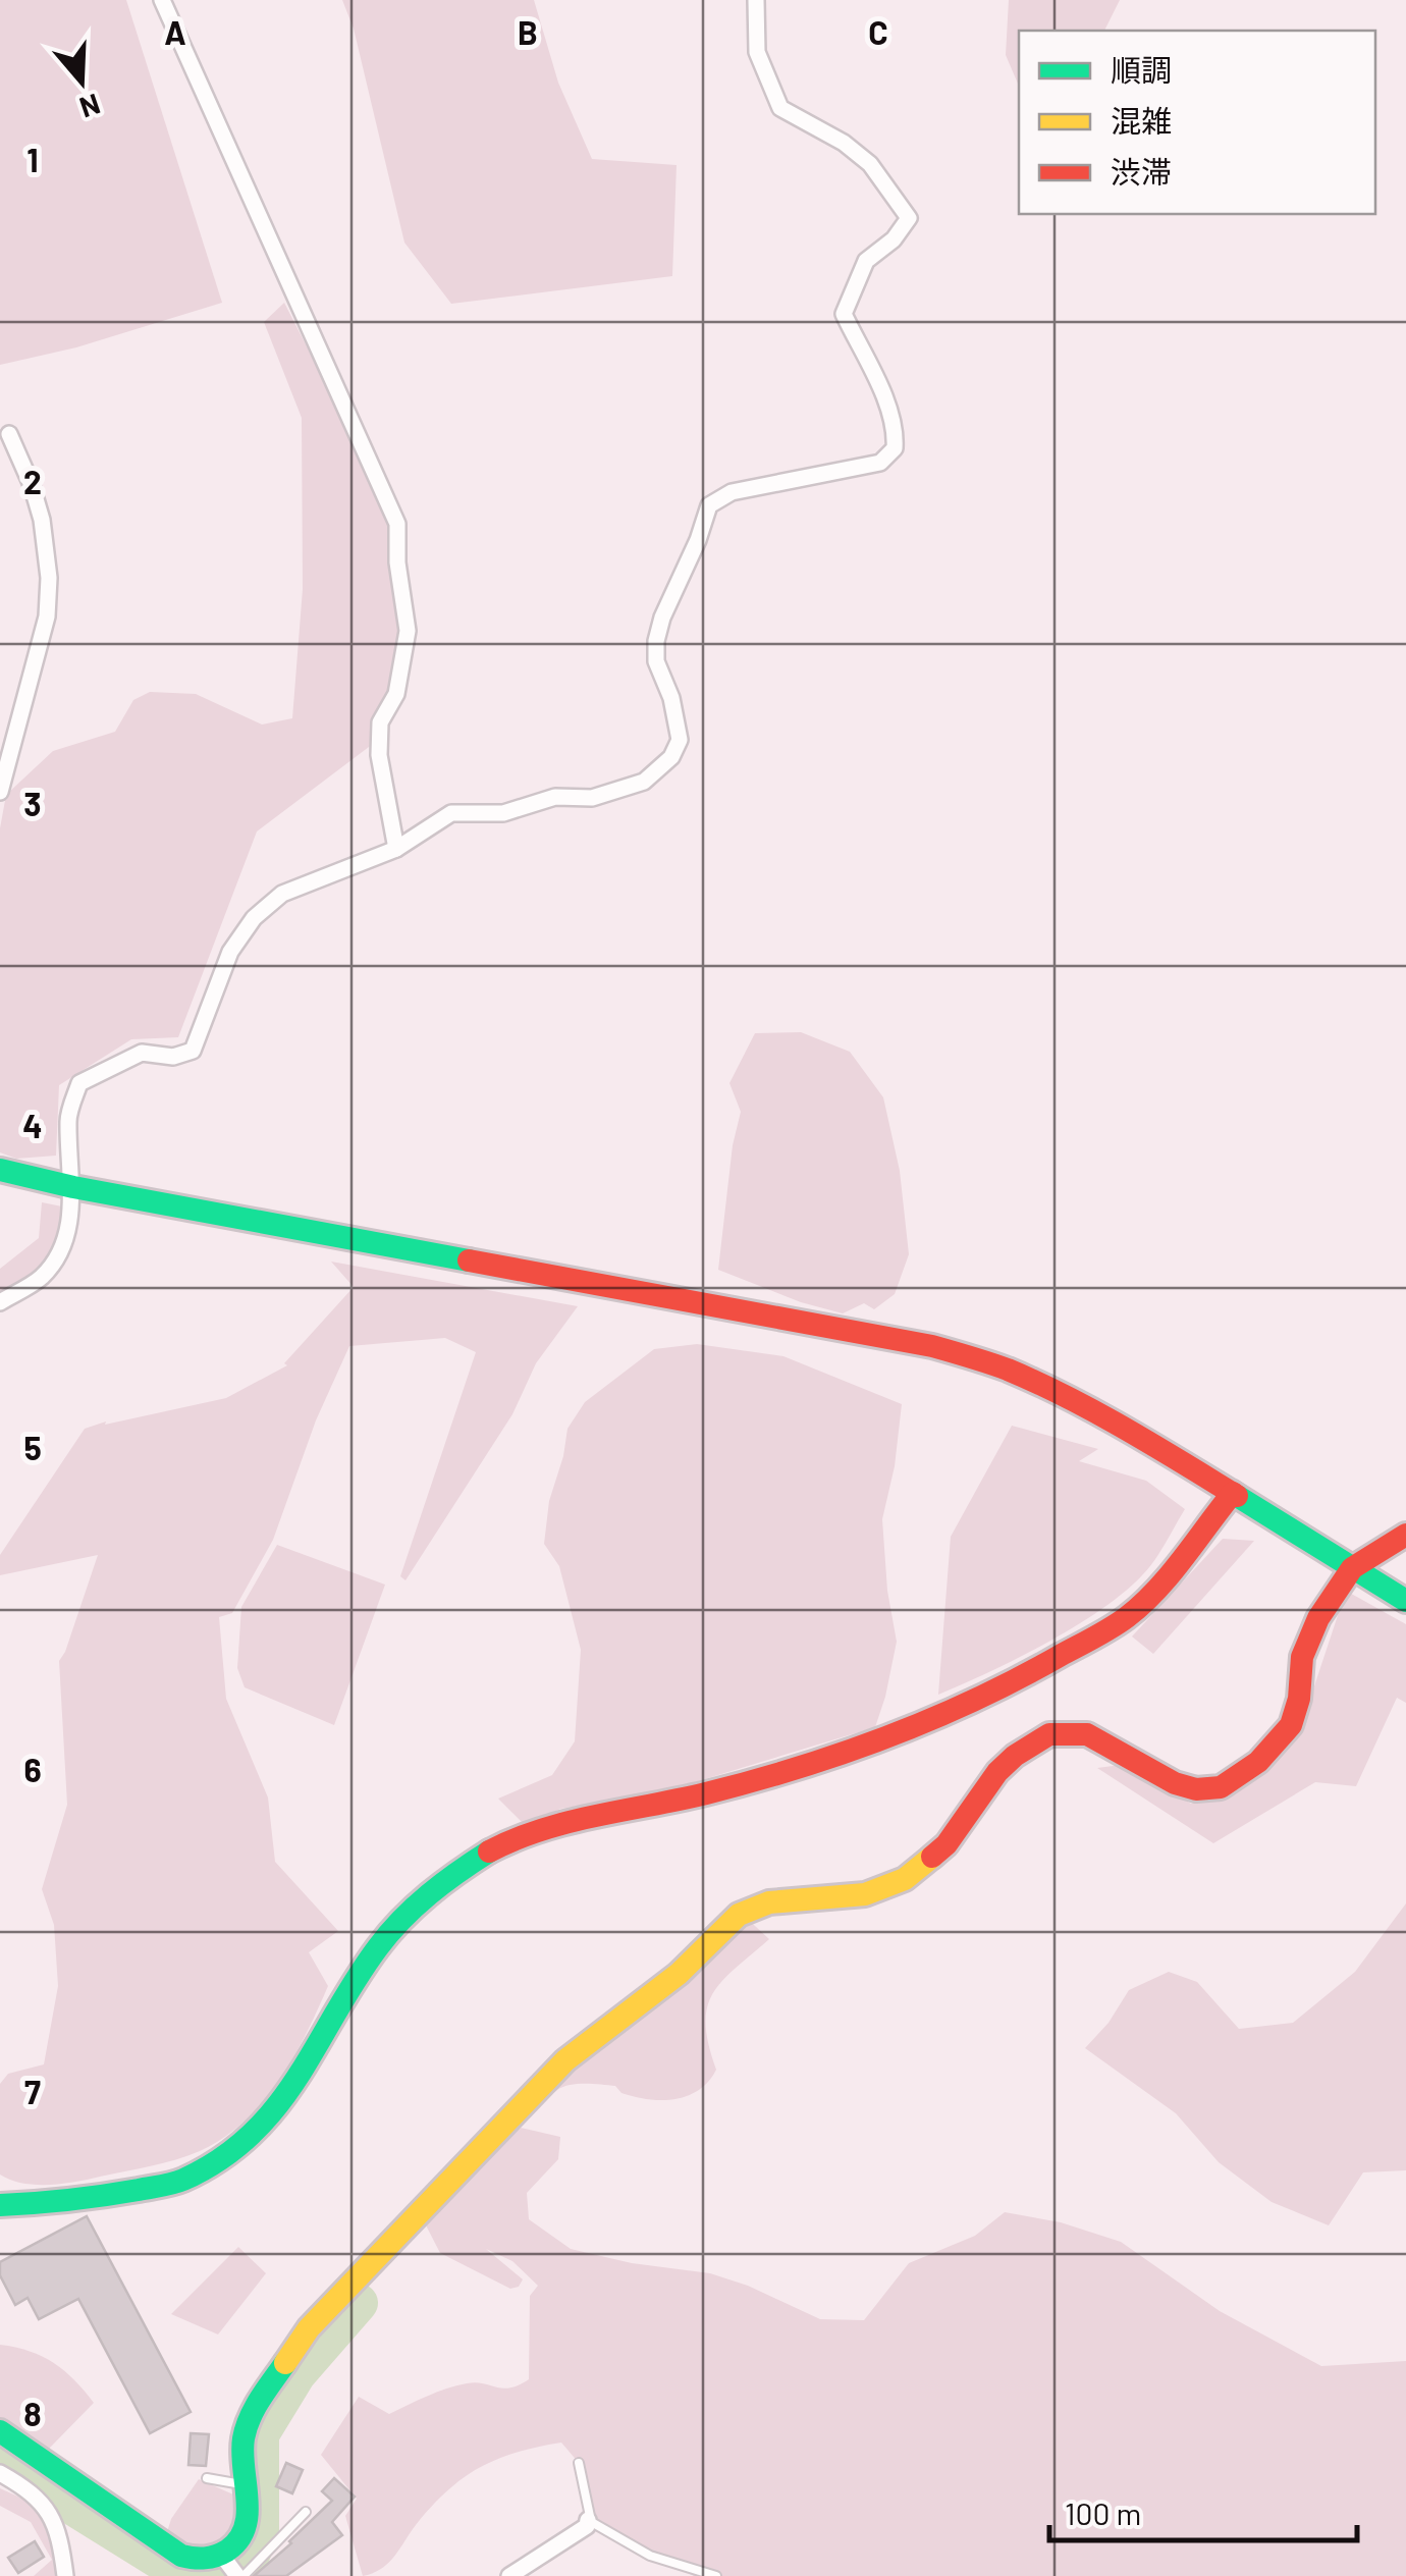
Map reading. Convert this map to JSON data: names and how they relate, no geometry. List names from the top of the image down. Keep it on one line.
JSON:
{"legend":["順調","混雑","渋滞"],"scale_bar":"100 m","north":"bottom","grid":{"columns":["A","B","C"],"rows":["1","2","3","4","5","6","7","8"]}}
